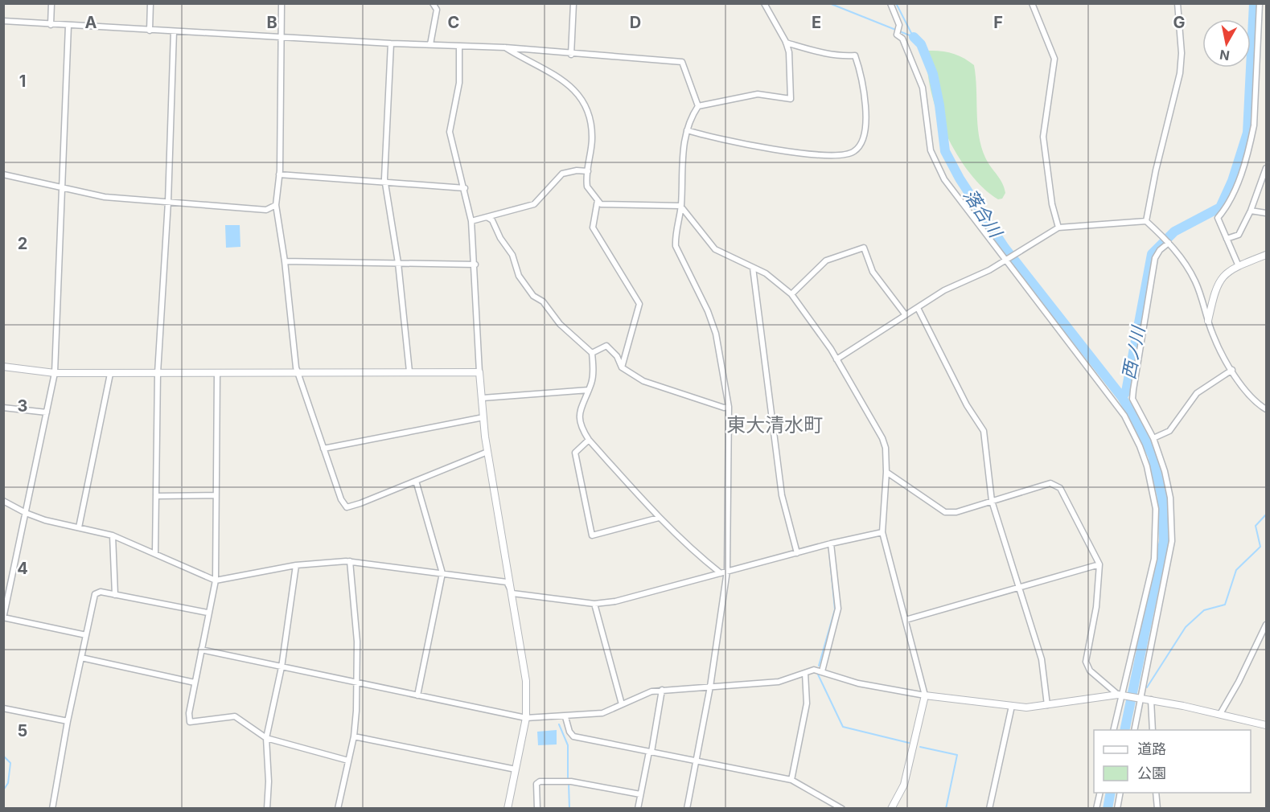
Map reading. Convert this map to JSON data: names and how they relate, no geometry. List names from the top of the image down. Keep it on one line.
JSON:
{"districts":["東大清水町"],"water":["落合川","西ノ川"],"legend":["道路","公園"],"north":"bottom","grid":{"columns":["A","B","C","D","E","F","G"],"rows":["1","2","3","4","5"]}}
